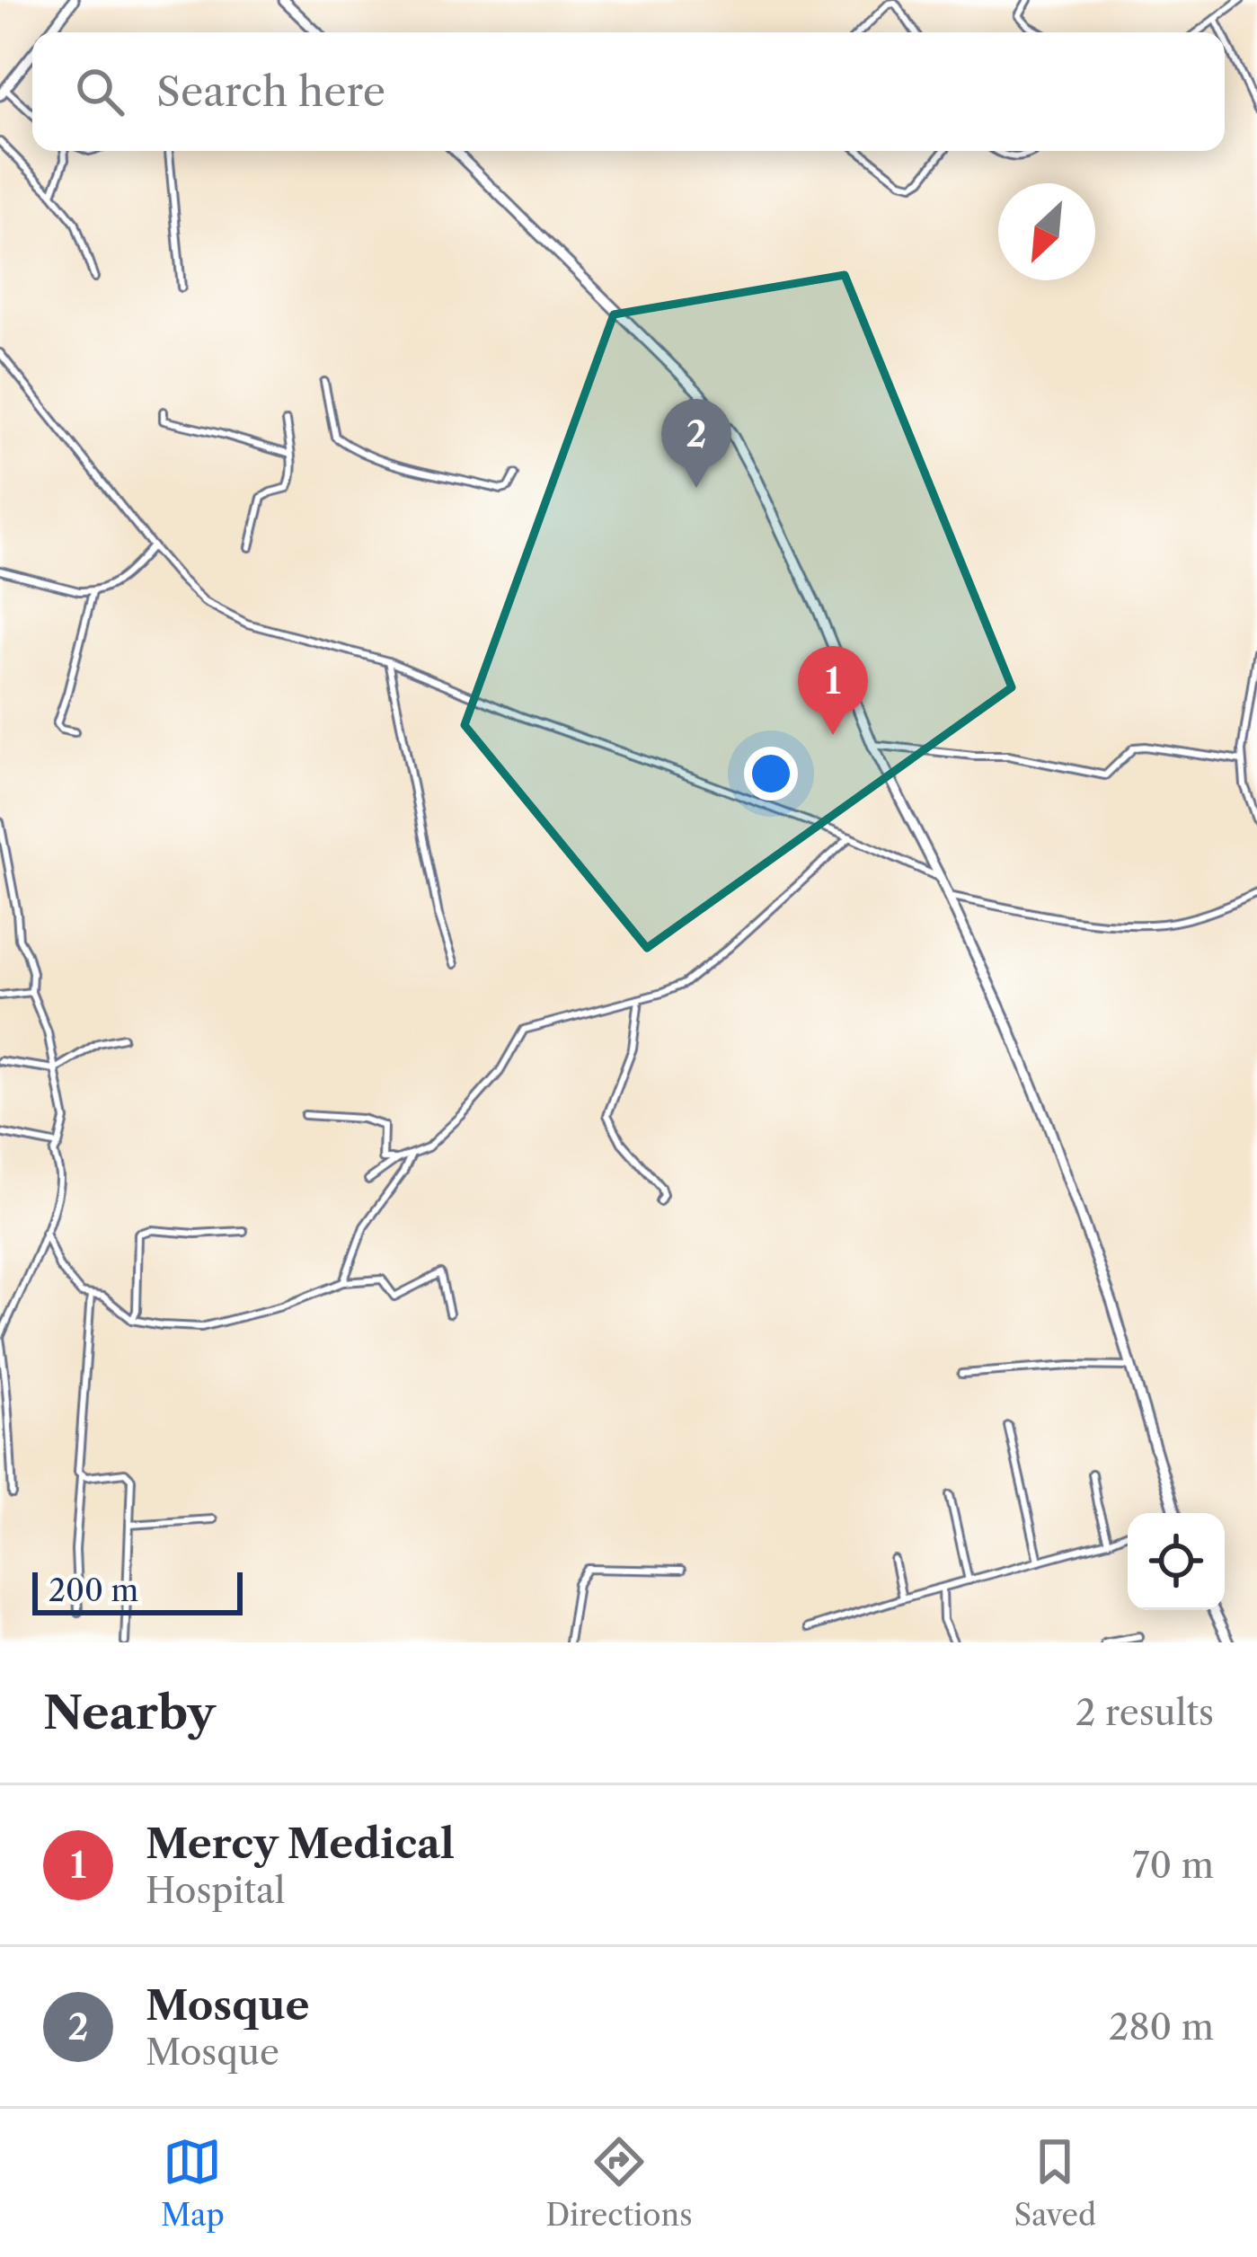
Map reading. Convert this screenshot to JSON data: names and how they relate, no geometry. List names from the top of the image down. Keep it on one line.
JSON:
{"scale_bar":"200 m","north":"bottom left","page":{"search":"Search here","pins":["2","1"],"scale":"200 m","heading":["Nearby","2 results"],"list":[{"mark":"1","name":"Mercy Medical","note":"Hospital","value":"70 m"},{"mark":"2","name":"Mosque","note":"Mosque","value":"280 m"}],"nav":["Map","Directions","Saved"]}}
